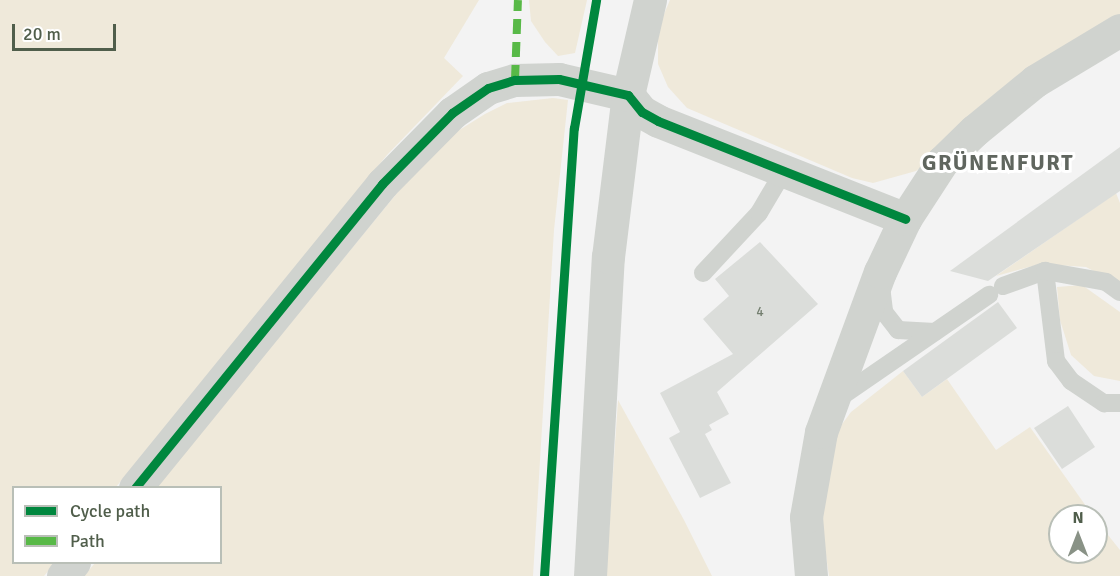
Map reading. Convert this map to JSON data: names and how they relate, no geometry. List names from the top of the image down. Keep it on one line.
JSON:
{"districts":["GRÜNENFURT"],"house_numbers":["4"],"legend":["Cycle path","Path"],"scale_bar":"20 m","north":"top"}
